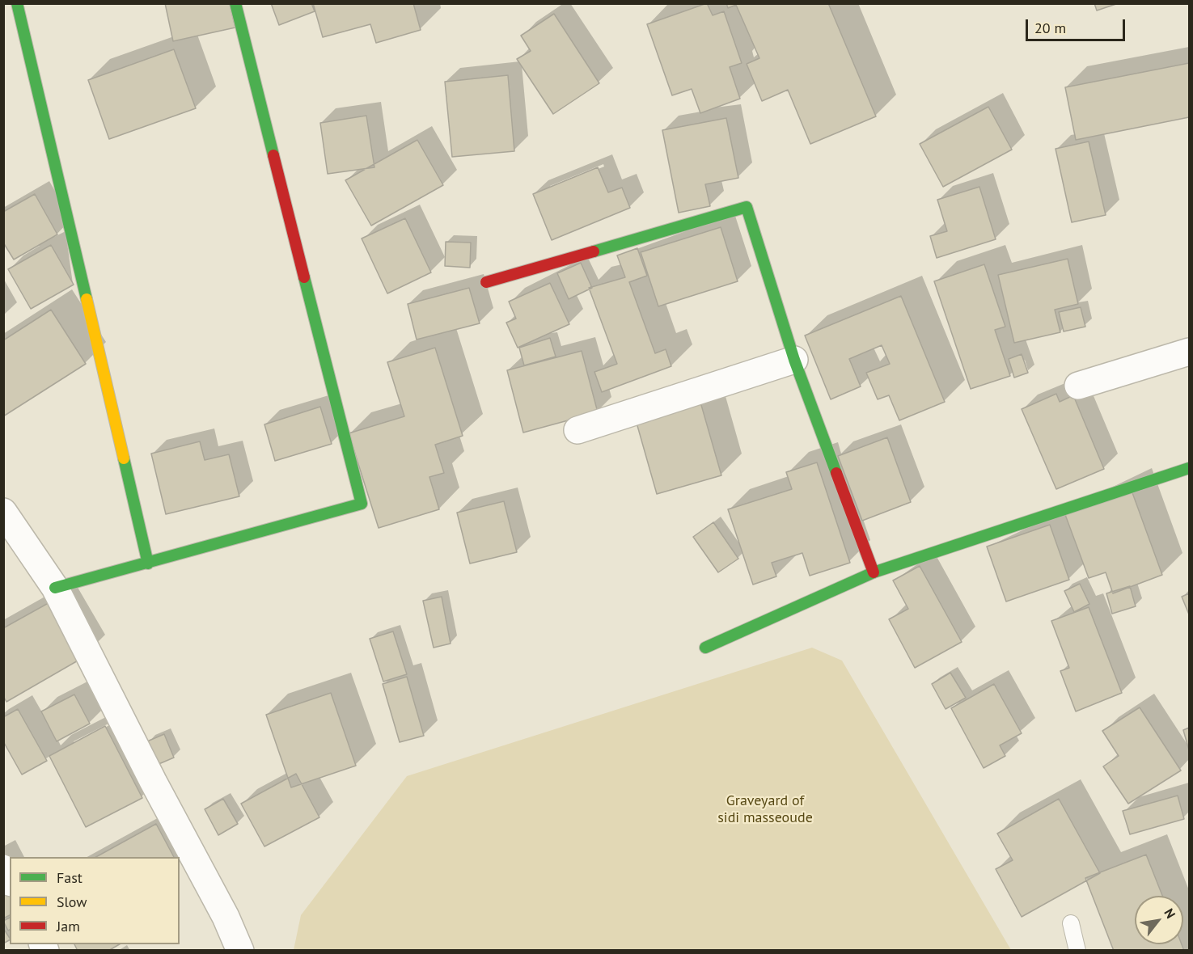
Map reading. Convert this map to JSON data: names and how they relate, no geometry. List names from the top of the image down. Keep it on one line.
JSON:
{"parks":["Graveyard of sidi masseoude"],"legend":["Fast","Slow","Jam"],"scale_bar":"20 m","north":"top right"}
